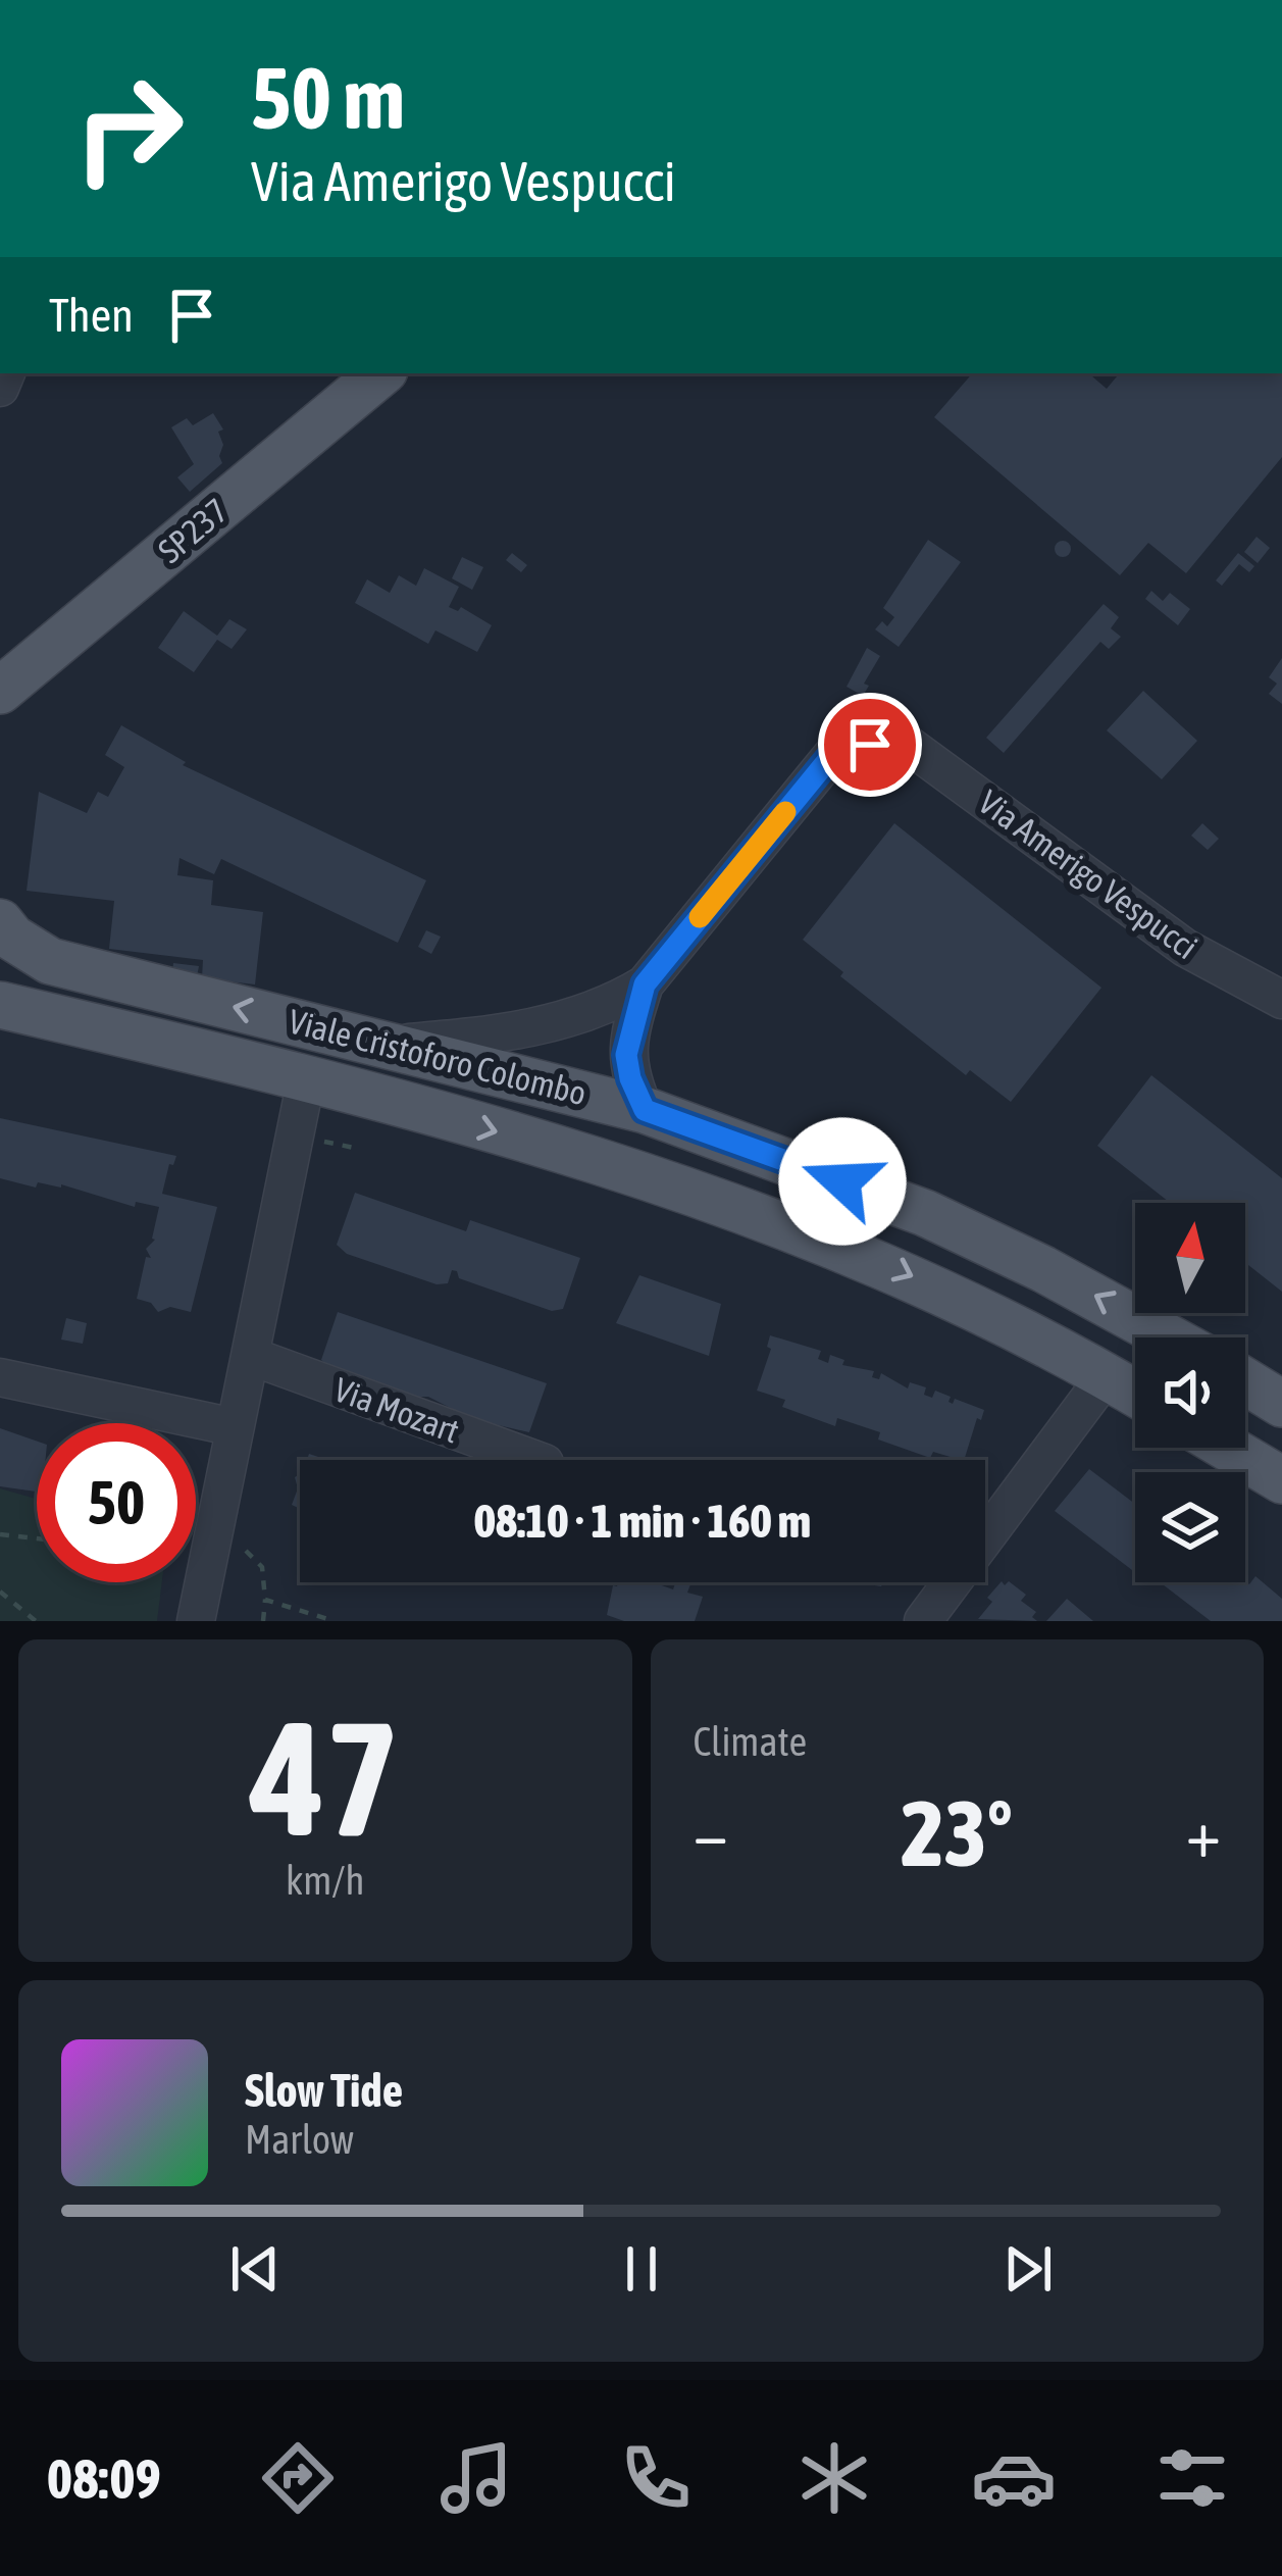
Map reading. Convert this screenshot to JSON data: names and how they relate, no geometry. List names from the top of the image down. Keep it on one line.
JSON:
{"streets":{"main road":["SP237","Viale Cristoforo Colombo"],"street":["Via Amerigo Vespucci","Via Mozart"]},"crossings":[["Via Amerigo Vespucci","Viale Cristoforo Colombo"]],"north":"top","page":{"turn":["50 m","Via Amerigo Vespucci"],"then":"Then","limit":"50","trip":"08:10 · 1 min · 160 m","tile":[["47","km/h"],"Climate"],"heat":["−","23°","+"],"song":["Slow Tide","Marlow"],"tabs":"08:09"}}
